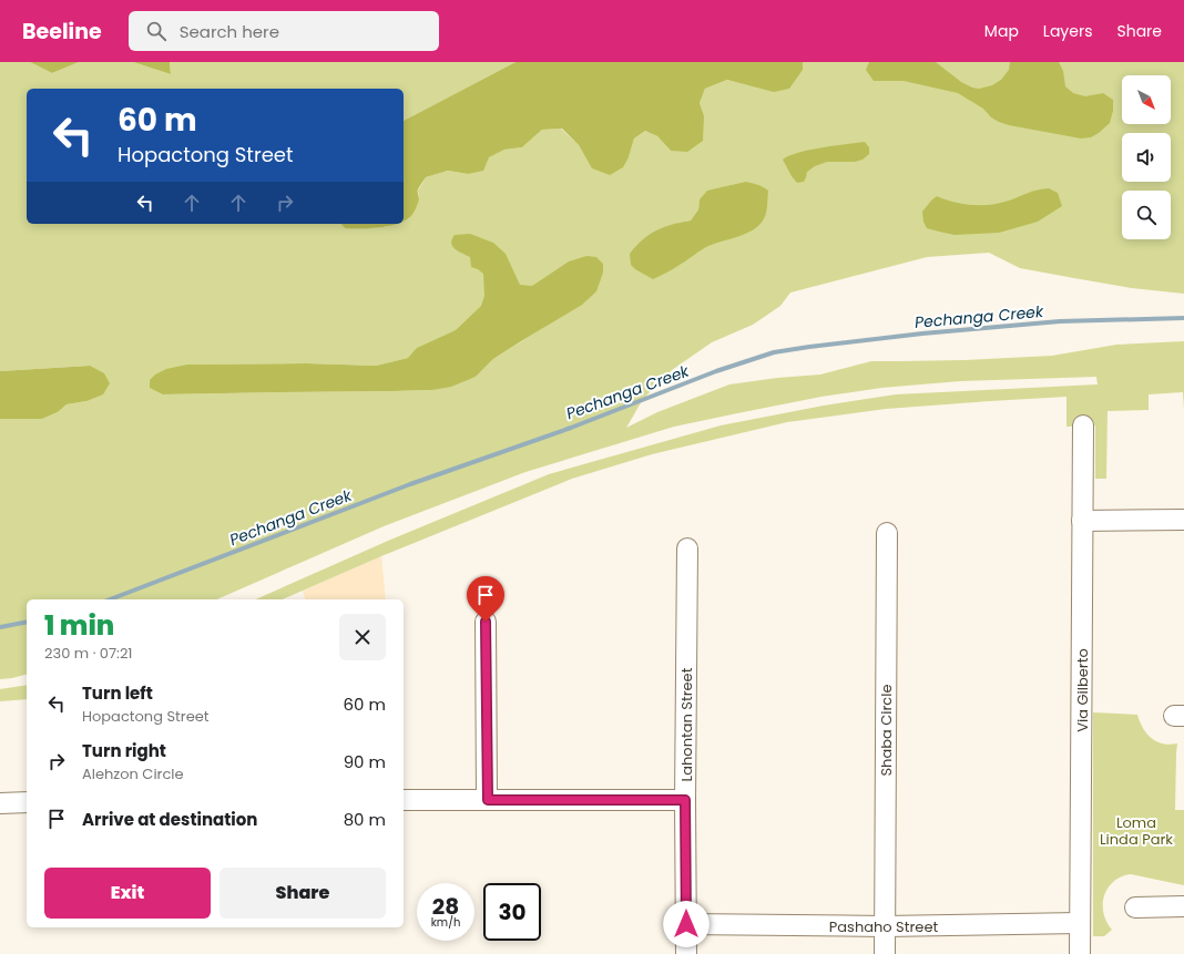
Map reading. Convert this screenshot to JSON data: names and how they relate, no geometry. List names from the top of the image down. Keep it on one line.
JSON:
{"streets":{"street":["Via Gilberto","Lahontan Street","Shaba Circle","Pashaho Street"]},"crossings":[["Via Gilberto","Pashaho Street"],["Lahontan Street","Pashaho Street"],["Shaba Circle","Pashaho Street"]],"water":["Pechanga Creek"],"parks":["Loma Linda Park"],"north":"bottom right","page":{"header":"Beeline","search":"Search here","nav":["Map","Layers","Share"],"turn":["60 m","Hopactong Street"],"heading":["1 min","230 m · 07:21"],"list":[{"name":"Turn left","note":"Hopactong Street","value":"60 m"},{"name":"Turn right","note":"Alehzon Circle","value":"90 m"},{"name":"Arrive at destination","value":"80 m"}],"buttons":["Exit","Share"],"speed":"28 km/h","limit":"30"}}
